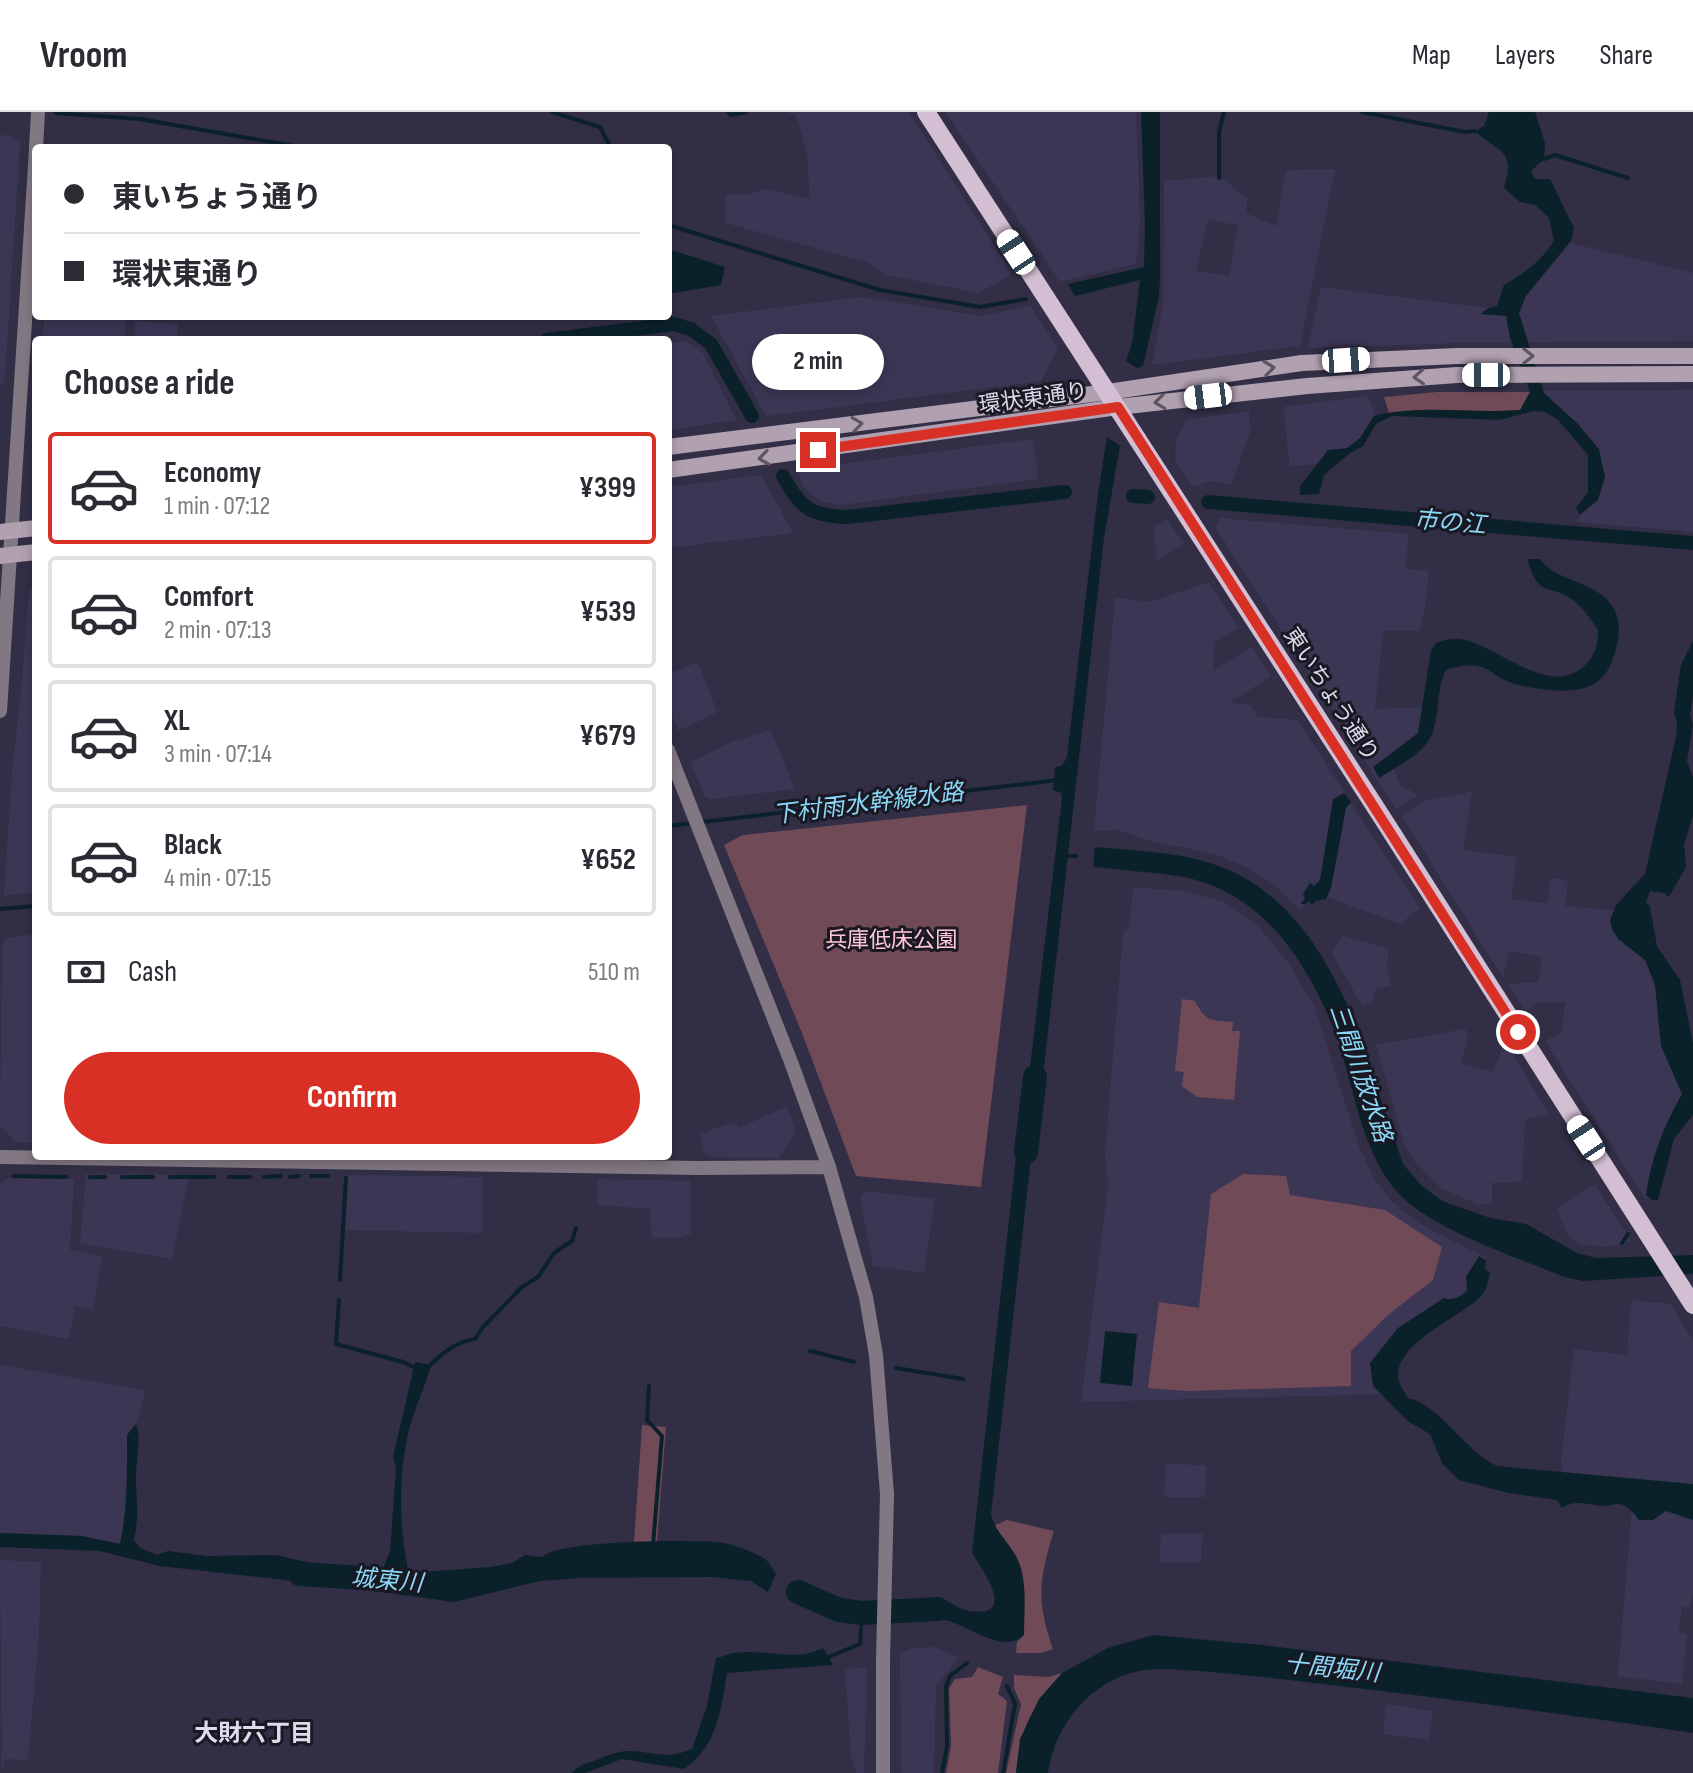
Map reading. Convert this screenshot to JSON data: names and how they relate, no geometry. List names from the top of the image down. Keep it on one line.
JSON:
{"streets":{"main road":["環状東通り","東いちょう通り"]},"crossings":[["環状東通り","東いちょう通り"]],"districts":["大財六丁目"],"water":["市の江","下村雨水幹線水路","三間川放水路","城東川","十間堀川"],"parks":["兵庫低床公園"],"page":{"header":"Vroom","nav":["Map","Layers","Share"],"banner":["東いちょう通り","環状東通り"],"bubble":"2 min","heading":"Choose a ride","list":[{"name":"Economy","note":"1 min · 07:12","value":"¥399"},{"name":"Comfort","note":"2 min · 07:13","value":"¥539"},{"name":"XL","note":"3 min · 07:14","value":"¥679"},{"name":"Black","note":"4 min · 07:15","value":"¥652"}],"pay":["Cash","510 m"],"buttons":"Confirm"}}
